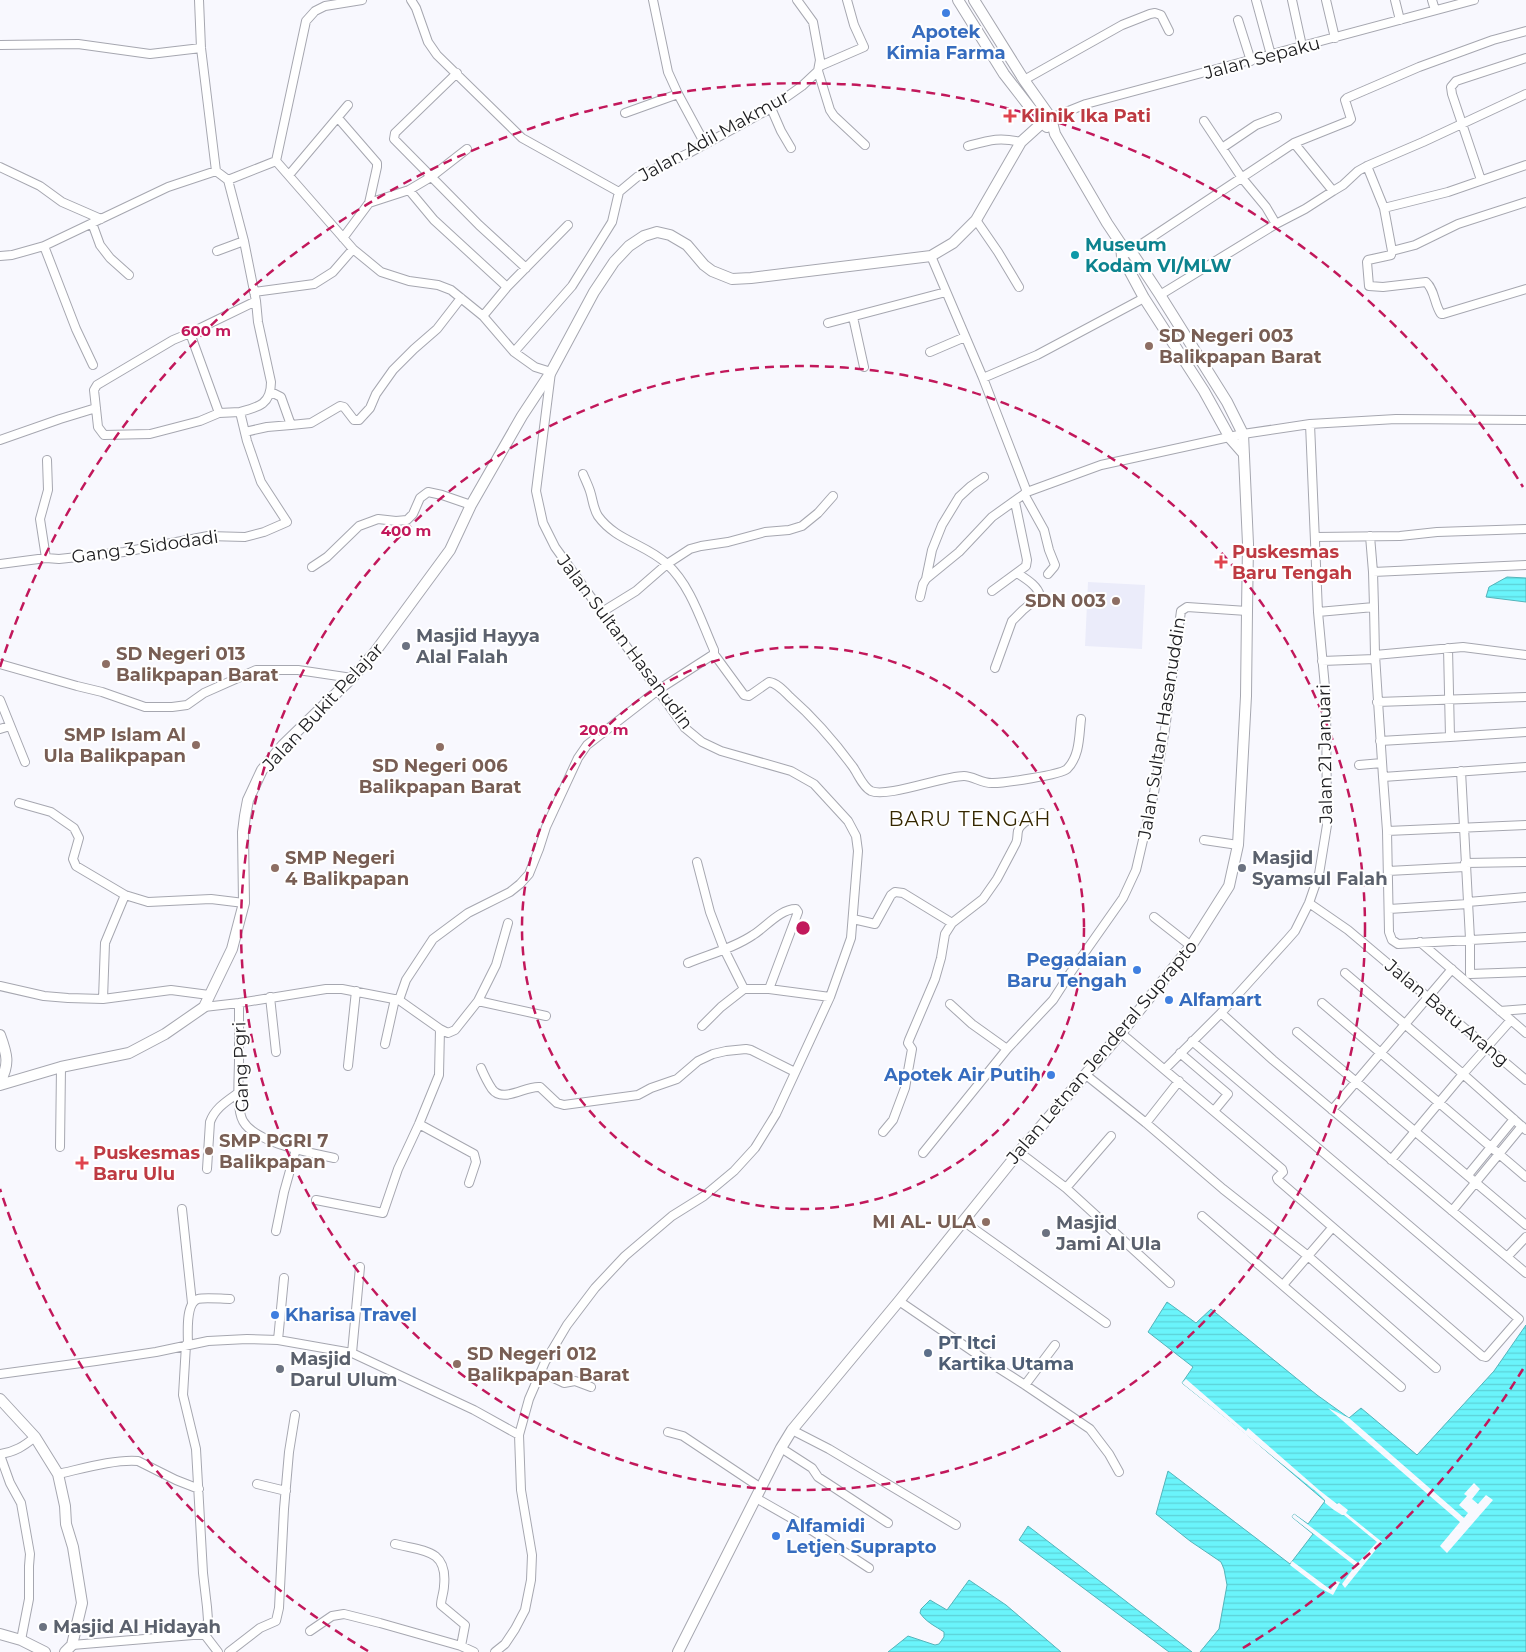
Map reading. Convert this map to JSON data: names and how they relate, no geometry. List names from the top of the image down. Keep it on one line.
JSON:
{"streets":{"main road":["Jalan Sultan Hasanudin","Jalan Bukit Pelajar","Jalan Letnan Jenderal Suprapto"],"street":["Jalan Sepaku","Jalan Adil Makmur","Gang 3 Sidodadi","Jalan Sultan Hasanuddin","Jalan 21 Januari","Jalan Batu Arang","Gang Pgri"]},"crossings":[["Jalan Sepaku","Jalan Sultan Hasanudin"],["Jalan Sultan Hasanudin","Jalan Bukit Pelajar"],["Jalan Sultan Hasanuddin","Jalan Letnan Jenderal Suprapto"],["Jalan 21 Januari","Jalan Batu Arang"]],"districts":["BARU TENGAH"],"places":{"other":["Apotek Kimia Farma","Museum Kodam VI/MLW","SD Negeri 003 Balikpapan Barat","SDN 003","Masjid Hayya Alal Falah","SD Negeri 013 Balikpapan Barat","SMP Islam Al Ula Balikpapan","SD Negeri 006 Balikpapan Barat","SMP Negeri 4 Balikpapan","Masjid Syamsul Falah","Pegadaian Baru Tengah","Alfamart","Apotek Air Putih","SMP PGRI 7 Balikpapan","MI AL- ULA","Masjid Jami Al Ula","Kharisa Travel","PT Itci Kartika Utama","SD Negeri 012 Balikpapan Barat","Masjid Darul Ulum","Alfamidi Letjen Suprapto","Masjid Al Hidayah"],"health":["Klinik Ika Pati","Puskesmas Baru Tengah","Puskesmas Baru Ulu"]},"rings":["600 m","400 m","200 m"]}
